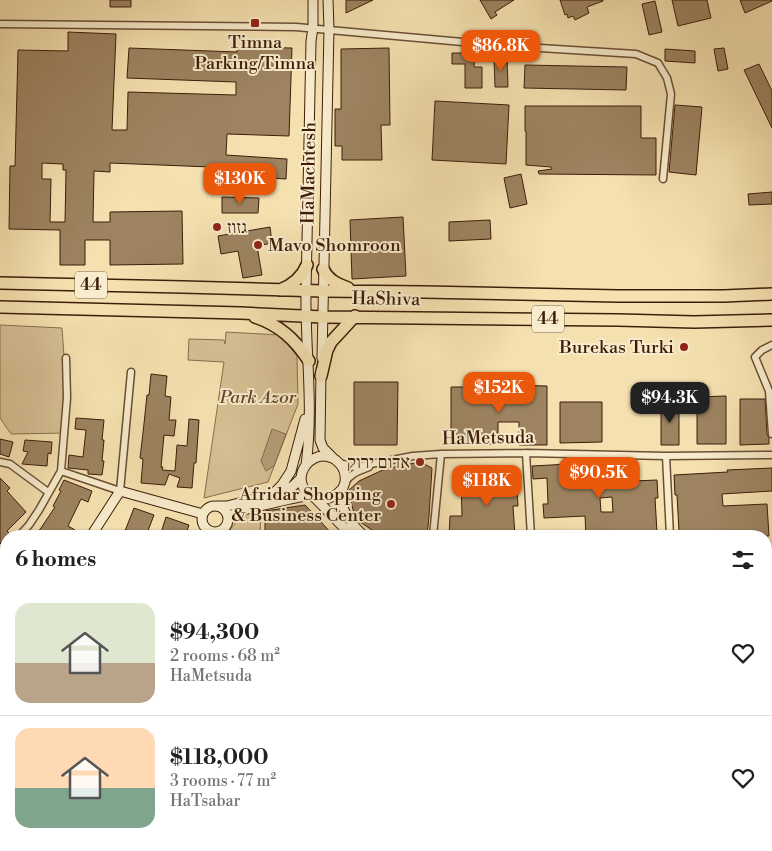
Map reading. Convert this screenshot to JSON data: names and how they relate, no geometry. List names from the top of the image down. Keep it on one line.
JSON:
{"streets":{"highway":["44","HaShiva"],"street":["HaMachtesh","HaMetsuda"]},"crossings":[["HaMachtesh","HaShiva"],["HaMachtesh","HaMetsuda"]],"parks":["Park Azor"],"places":{"transit":["Timna Parking/Timna"],"other":["גזוז","Mavo Shomroon","Burekas Turki","אדום ירוק","Afridar Shopping & Business Center"]},"page":{"price":["$86.8K","$130K","$152K","$94.3K","$90.5K","$118K"],"heading":"6 homes","list":[{"name":"$94,300","note":"2 rooms · 68 m² · HaMetsuda"},{"name":"$118,000","note":"3 rooms · 77 m² · HaTsabar"}]}}
